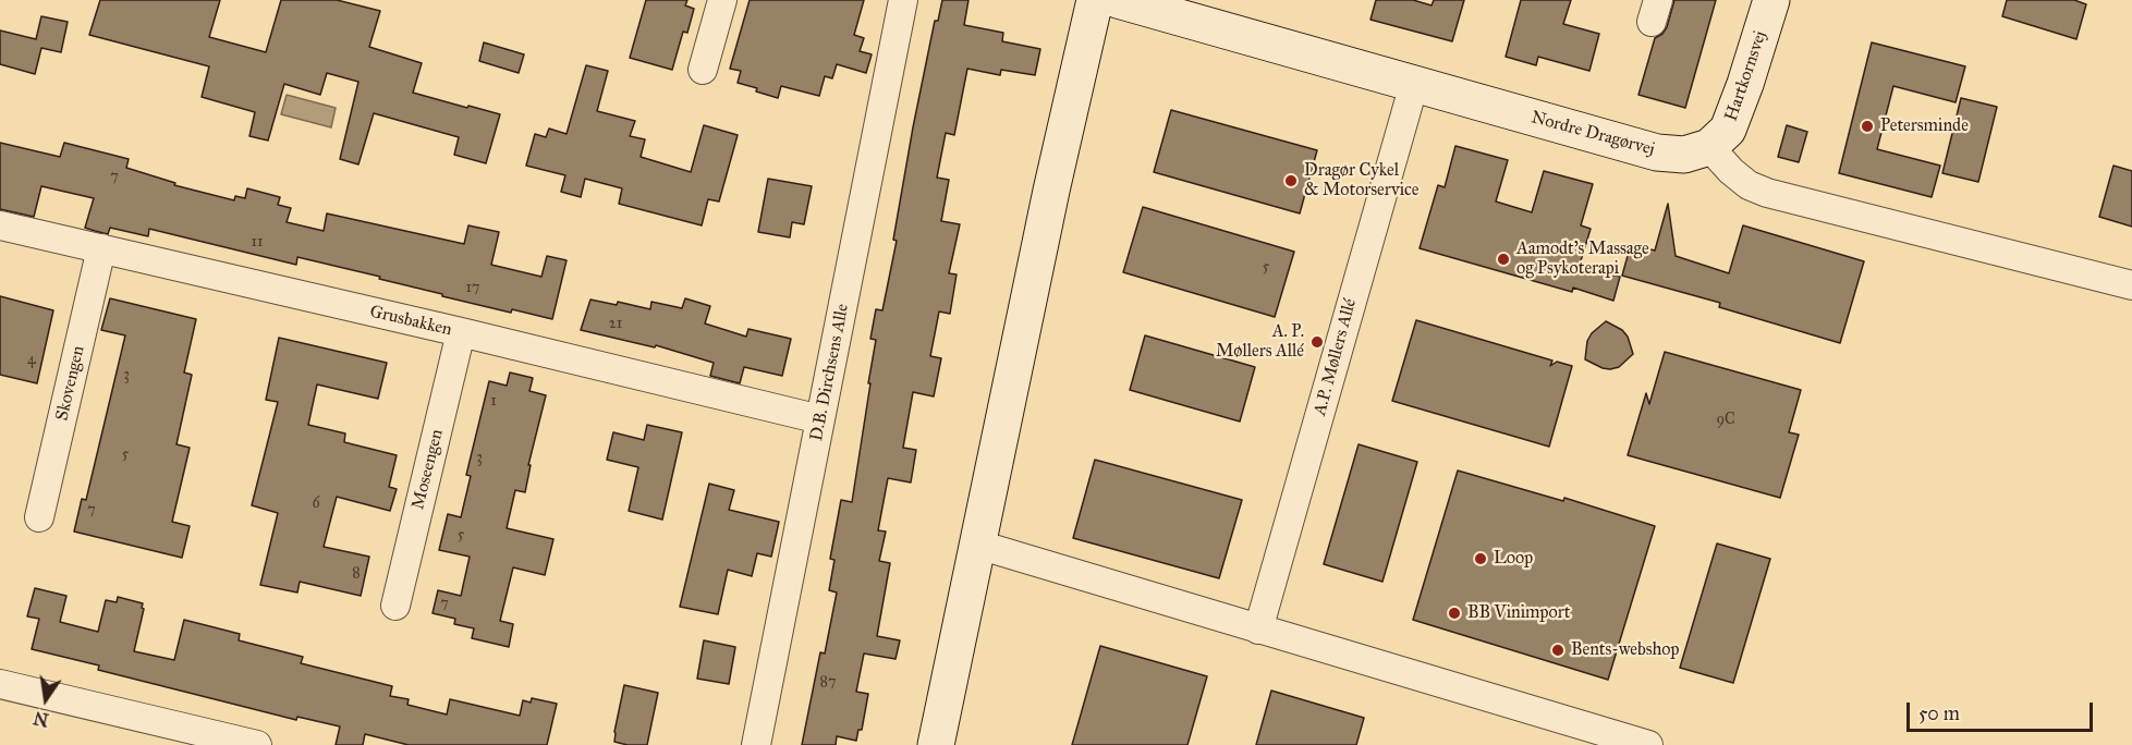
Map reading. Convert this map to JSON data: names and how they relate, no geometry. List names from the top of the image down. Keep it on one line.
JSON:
{"streets":{"street":["Hartkornsvej","Nordre Dragørvej","Grusbakken","A.P. Møllers Allé","D.B. Dirchsens Alle","Skovengen","Moseengen"]},"crossings":[["Hartkornsvej","Nordre Dragørvej"],["Nordre Dragørvej","A.P. Møllers Allé"],["Grusbakken","D.B. Dirchsens Alle"],["Grusbakken","Skovengen"],["Grusbakken","Moseengen"]],"places":["Petersminde","Dragør Cykel & Motorservice","Aamodt's Massage og Psykoterapi","A. P. Møllers Allé","Loop","BB Vinimport","Bents-webshop"],"house_numbers":["7","11","5","17","21","4","3","1","9C","5","3","6","7","5","8","7","87"],"scale_bar":"50 m","north":"bottom"}
